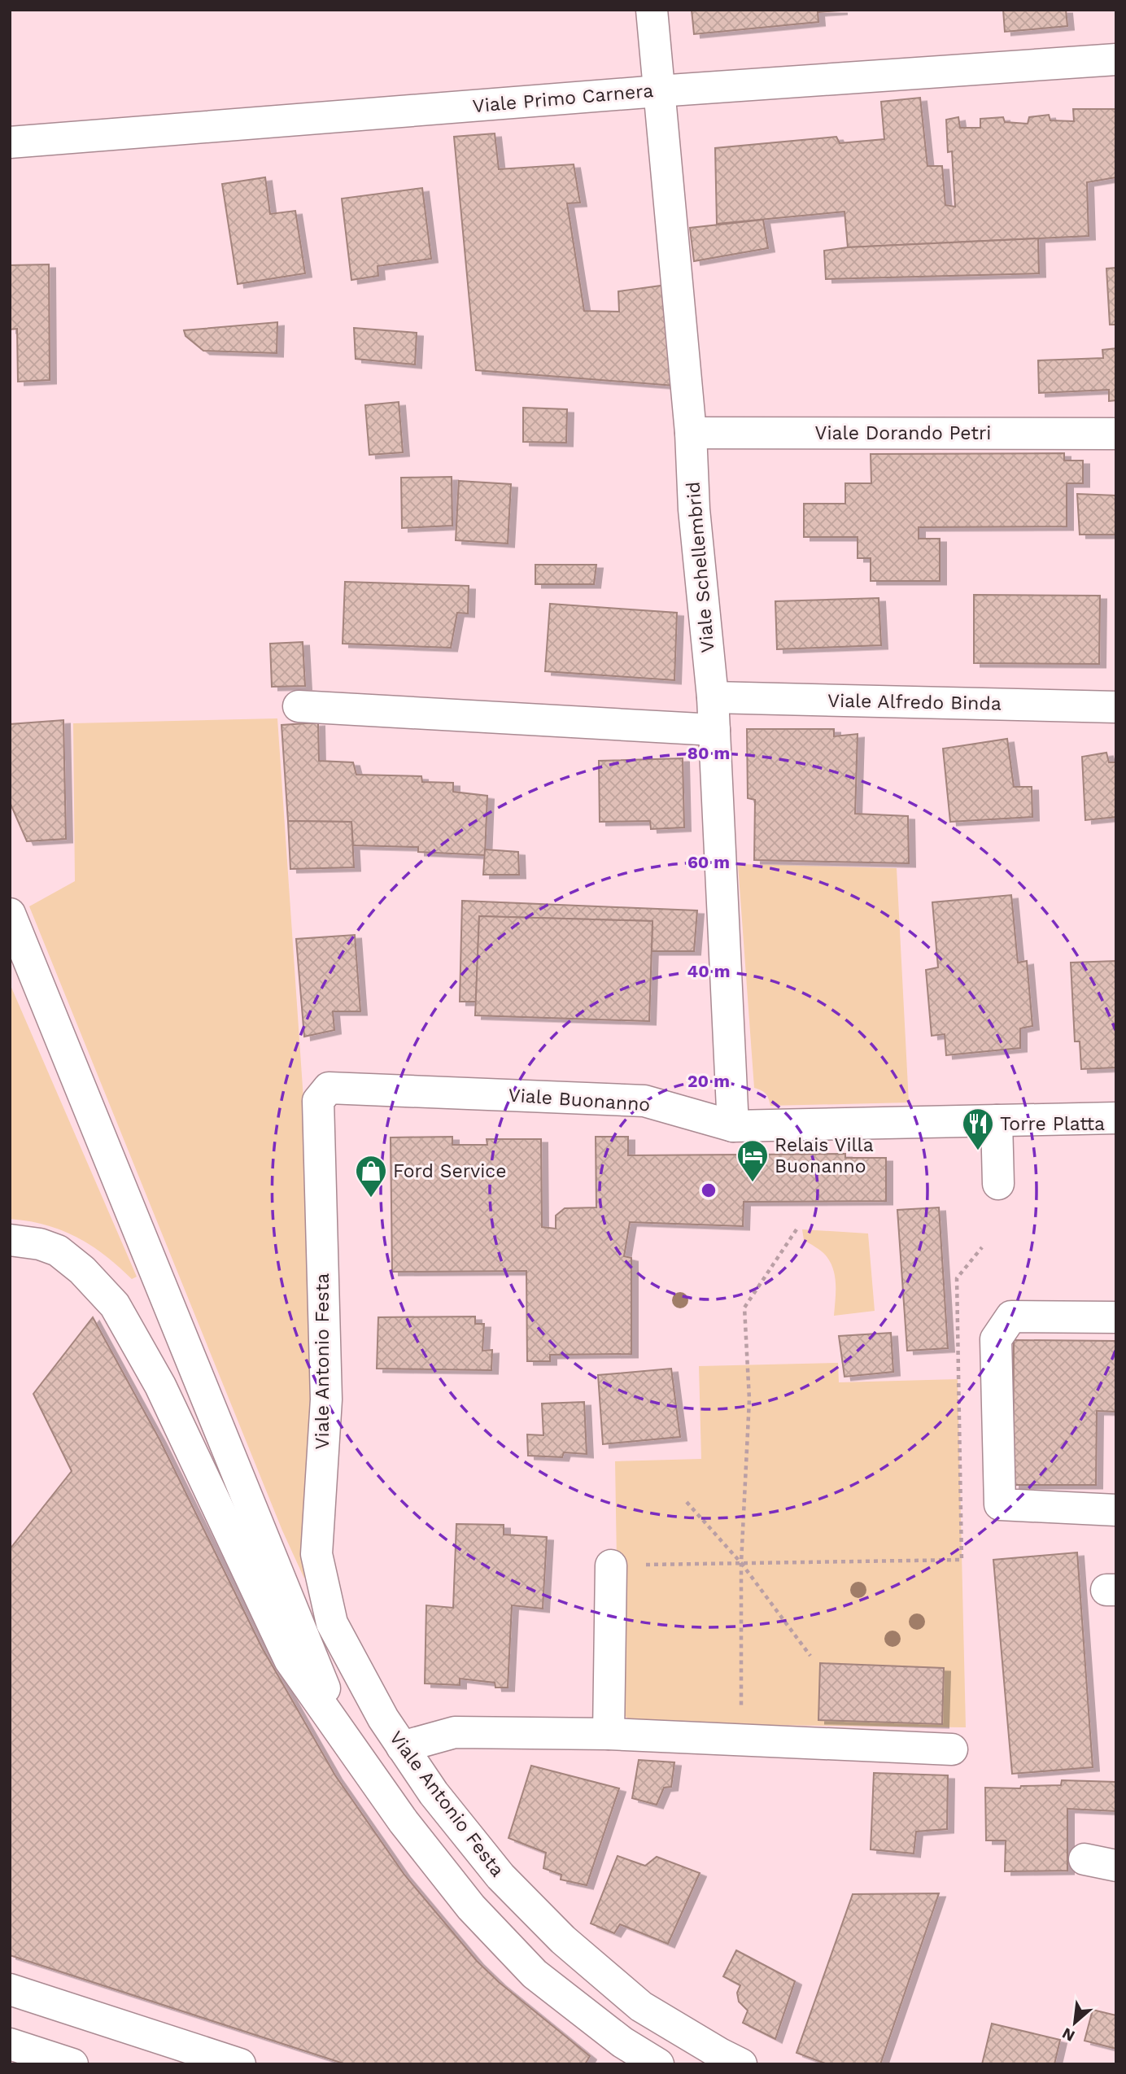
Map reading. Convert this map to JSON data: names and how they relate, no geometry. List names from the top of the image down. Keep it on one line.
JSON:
{"streets":{"street":["Viale Primo Carnera","Viale Dorando Petri","Viale Schellembrid","Viale Alfredo Binda","Viale Buonanno","Viale Antonio Festa"]},"crossings":[["Viale Primo Carnera","Viale Schellembrid"],["Viale Dorando Petri","Viale Schellembrid"],["Viale Schellembrid","Viale Alfredo Binda"],["Viale Schellembrid","Viale Buonanno"],["Viale Buonanno","Viale Antonio Festa"]],"places":{"restaurant":["Torre Platta"],"hotel":["Relais Villa Buonanno"],"shop":["Ford Service"]},"north":"bottom left","rings":["80 m","60 m","40 m","20 m"]}
